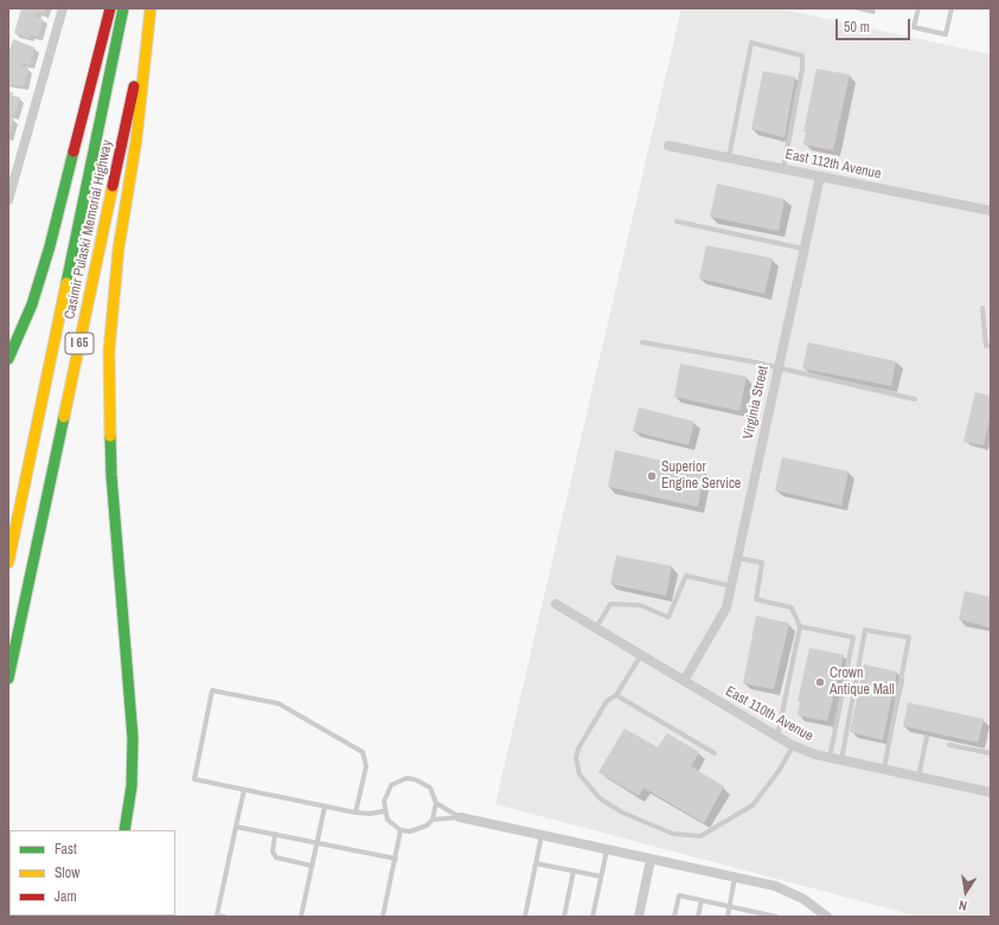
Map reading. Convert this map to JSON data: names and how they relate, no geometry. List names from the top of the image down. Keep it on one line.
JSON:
{"streets":{"highway":["Casimir Pulaski Memorial Highway","I 65"],"street":["East 112th Avenue","Virginia Street","East 110th Avenue"]},"crossings":[["East 112th Avenue","Virginia Street"],["Virginia Street","East 110th Avenue"]],"places":["Superior Engine Service","Crown Antique Mall"],"legend":["Fast","Slow","Jam"],"scale_bar":"50 m","north":"bottom"}
